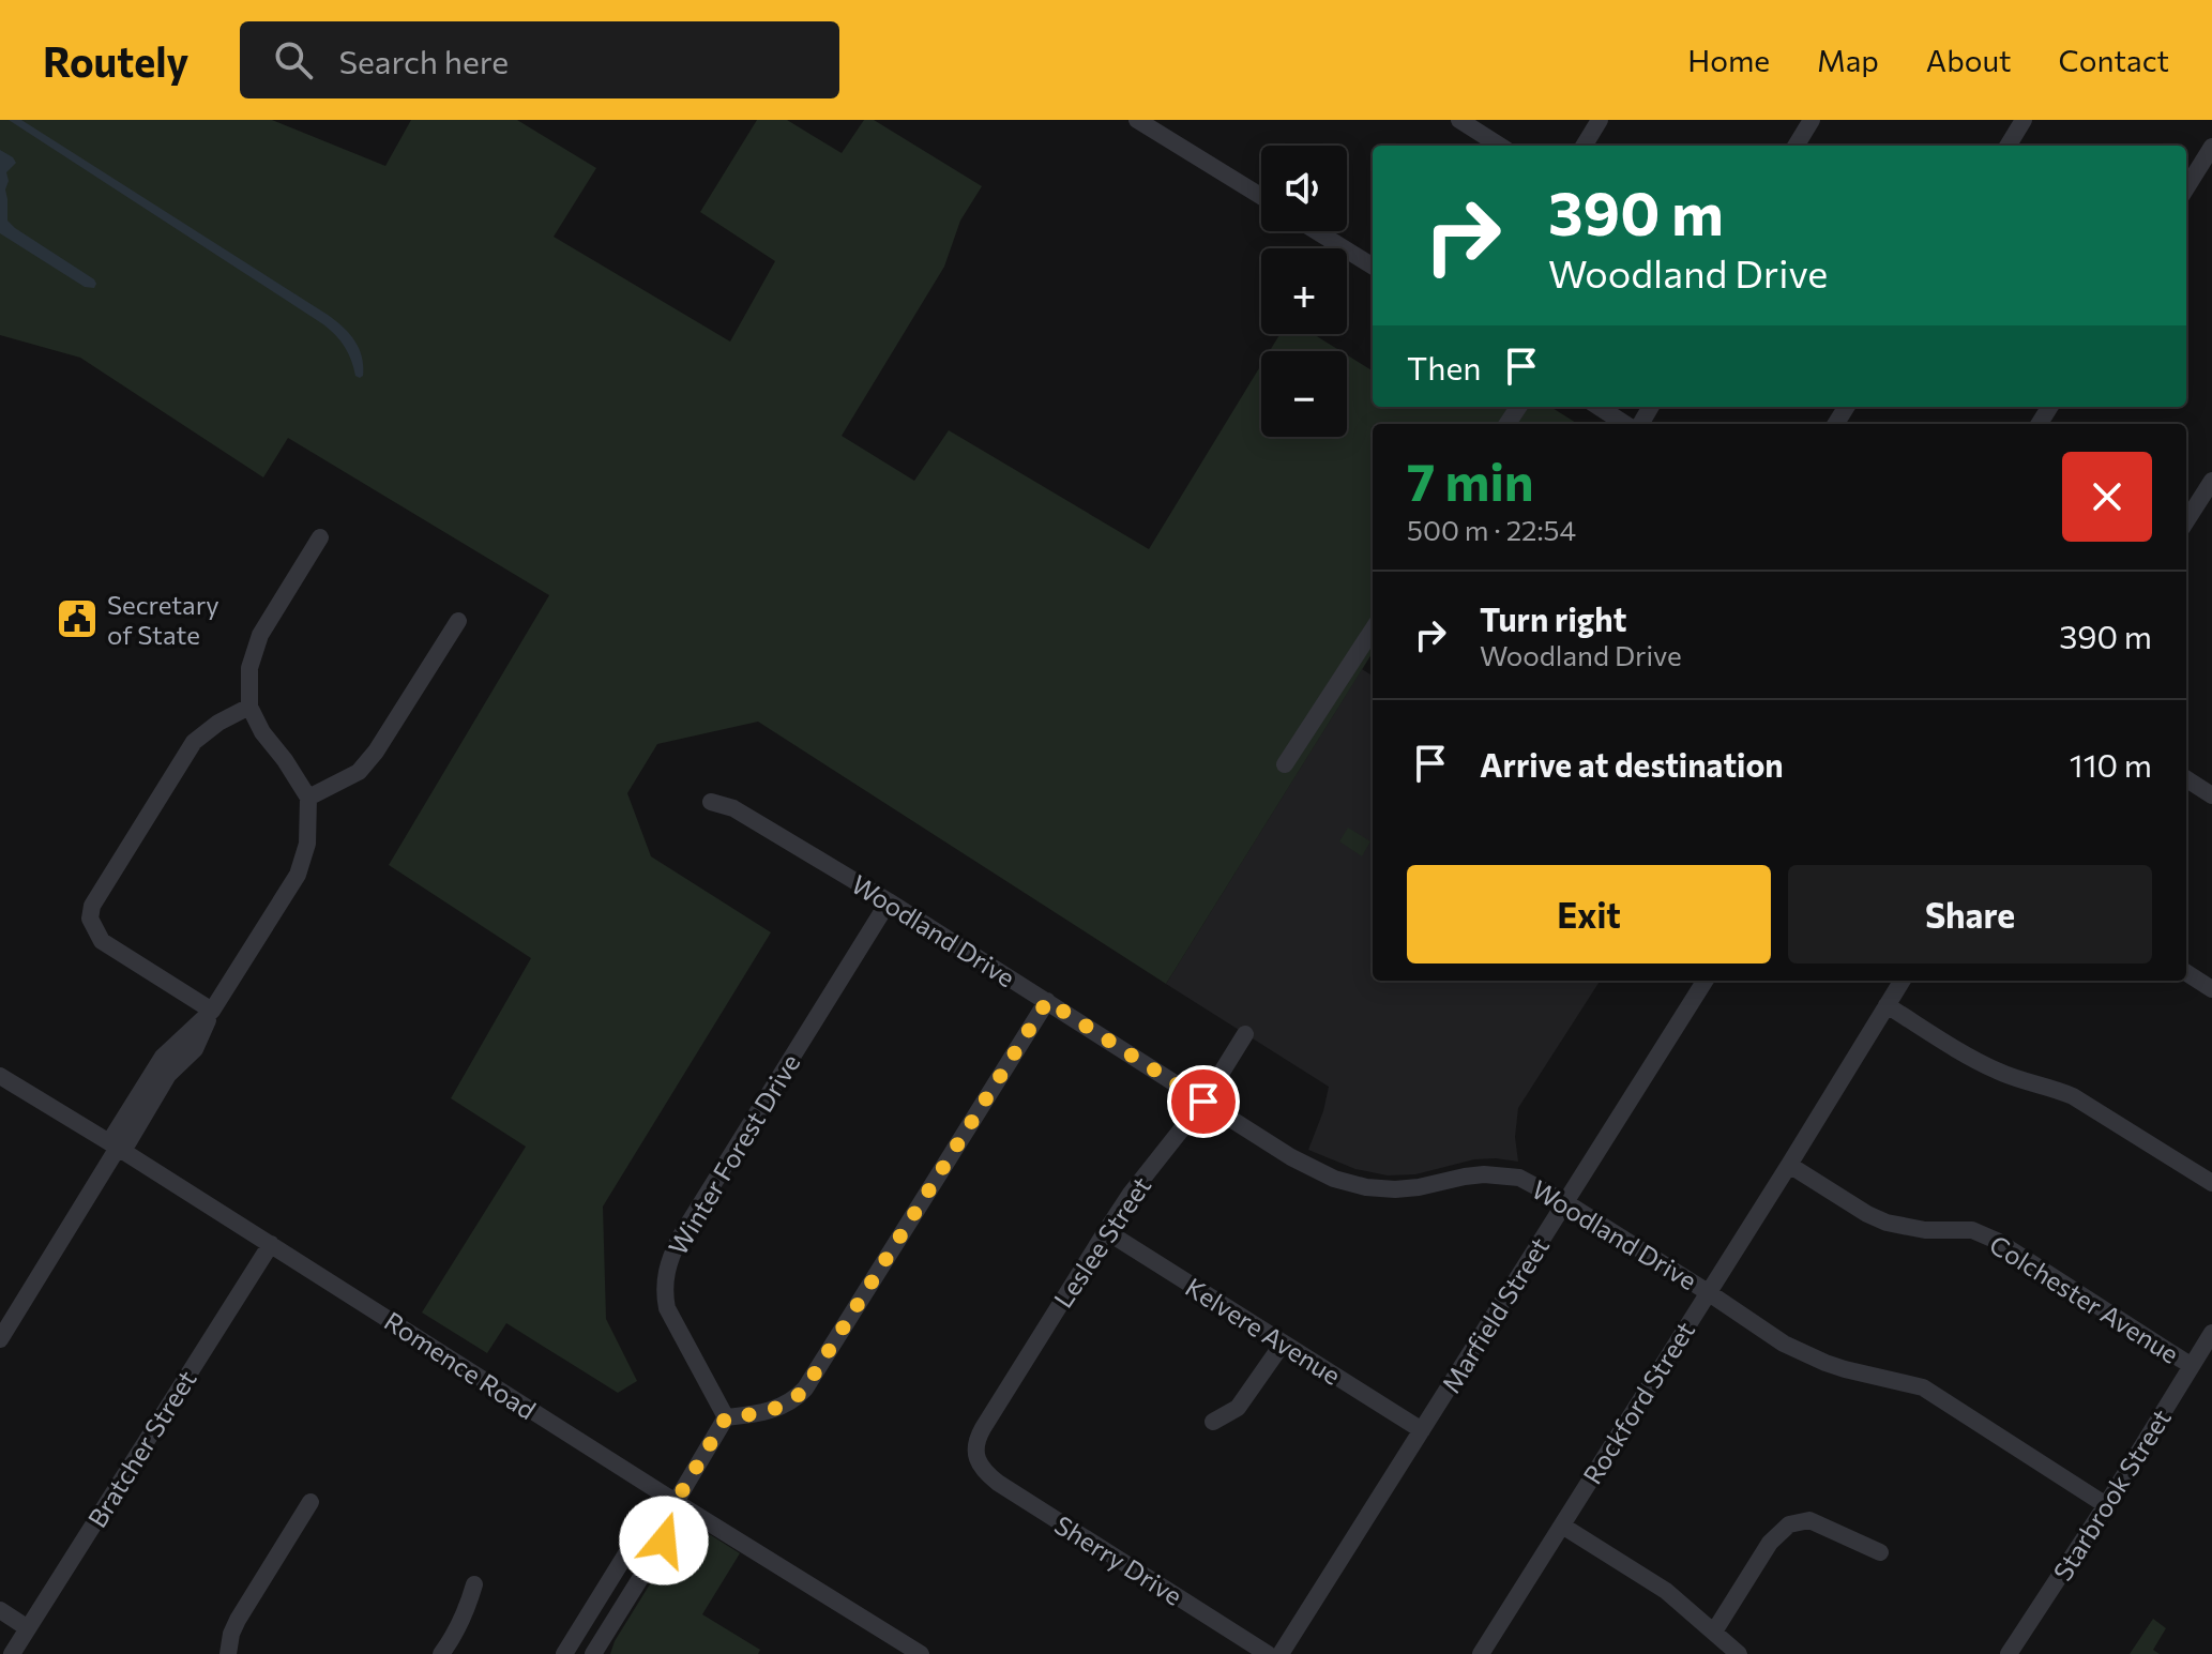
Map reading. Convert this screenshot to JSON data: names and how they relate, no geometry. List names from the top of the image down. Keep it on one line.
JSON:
{"streets":{"street":["Woodland Drive","Winter Forest Drive","Leslee Street","Colchester Avenue","Marfield Street","Kelvere Avenue","Romence Road","Rockford Street","Bratcher Street","Starbrook Street","Sherry Drive"]},"crossings":[["Woodland Drive","Winter Forest Drive"],["Woodland Drive","Leslee Street"],["Woodland Drive","Marfield Street"],["Woodland Drive","Rockford Street"],["Woodland Drive","Starbrook Street"],["Leslee Street","Kelvere Avenue"],["Leslee Street","Sherry Drive"],["Colchester Avenue","Rockford Street"],["Colchester Avenue","Starbrook Street"],["Marfield Street","Kelvere Avenue"],["Romence Road","Bratcher Street"]],"places":{"public building":["Secretary of State"]},"page":{"header":"Routely","search":"Search here","nav":["Home","Map","About","Contact"],"map_buttons":["+","−"],"turn":["390 m","Woodland Drive"],"then":"Then","heading":["7 min","500 m · 22:54"],"list":[{"name":"Turn right","note":"Woodland Drive","value":"390 m"},{"name":"Arrive at destination","value":"110 m"}],"buttons":["Exit","Share"]}}
